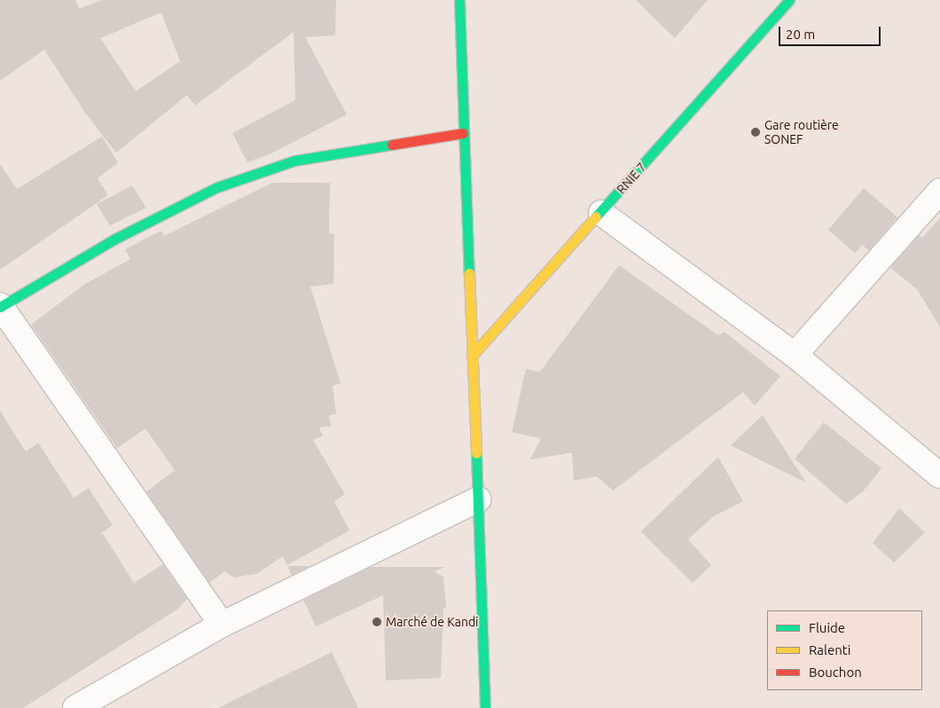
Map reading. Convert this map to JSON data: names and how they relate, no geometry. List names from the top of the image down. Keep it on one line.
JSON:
{"streets":{"main road":["RNIE 7"]},"places":["Gare routière SONEF","Marché de Kandi"],"legend":["Fluide","Ralenti","Bouchon"],"scale_bar":"20 m"}
